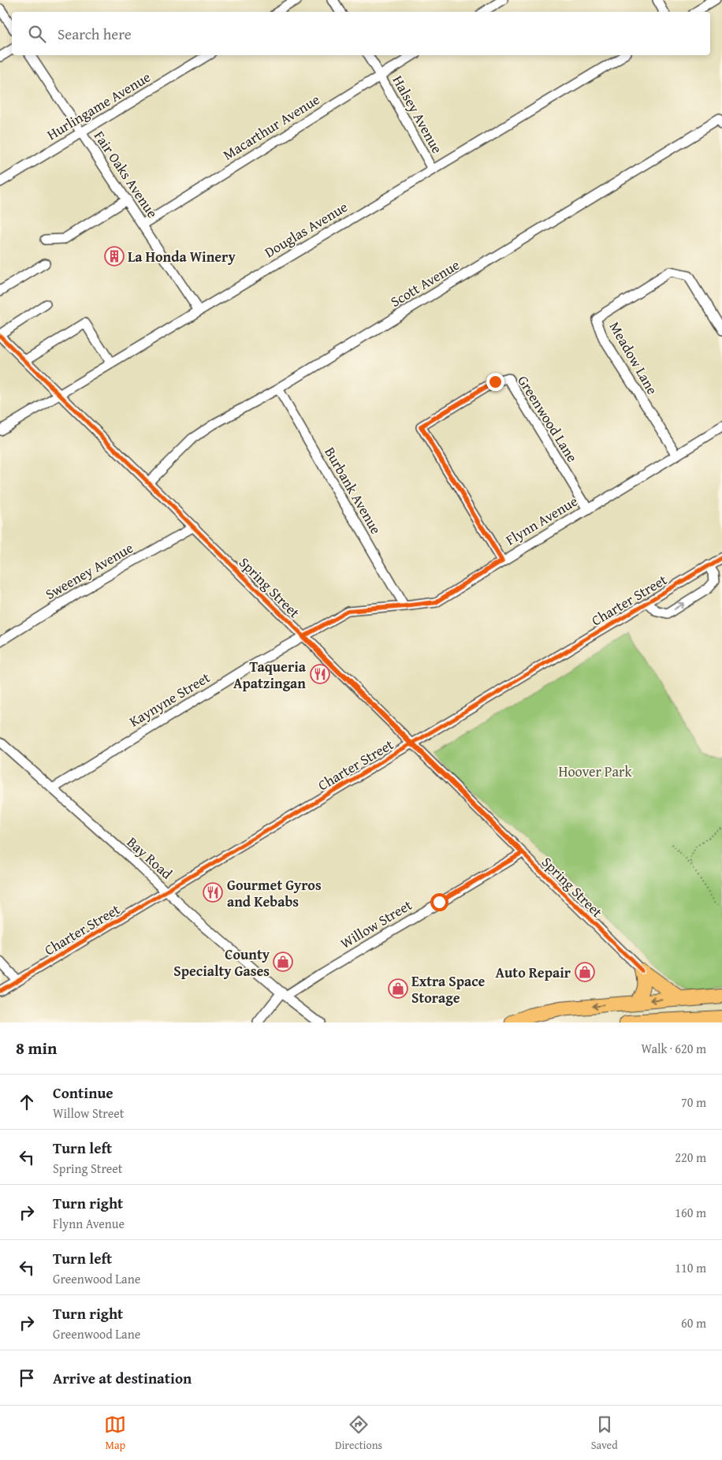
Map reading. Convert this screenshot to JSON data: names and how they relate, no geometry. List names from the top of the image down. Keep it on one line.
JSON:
{"streets":{"street":["Hurlingame Avenue","Halsey Avenue","Macarthur Avenue","Fair Oaks Avenue","Douglas Avenue","Scott Avenue","Meadow Lane","Greenwood Lane","Burbank Avenue","Flynn Avenue","Sweeney Avenue","Spring Street","Charter Street","Kaynyne Street","Bay Road","Willow Street"]},"crossings":[["Hurlingame Avenue","Fair Oaks Avenue"],["Halsey Avenue","Macarthur Avenue"],["Halsey Avenue","Douglas Avenue"],["Macarthur Avenue","Fair Oaks Avenue"],["Fair Oaks Avenue","Douglas Avenue"],["Douglas Avenue","Spring Street"],["Scott Avenue","Burbank Avenue"],["Scott Avenue","Spring Street"],["Meadow Lane","Flynn Avenue"],["Greenwood Lane","Flynn Avenue"],["Burbank Avenue","Flynn Avenue"],["Flynn Avenue","Spring Street"],["Flynn Avenue","Kaynyne Street"],["Sweeney Avenue","Spring Street"],["Spring Street","Charter Street"],["Spring Street","Kaynyne Street"],["Spring Street","Willow Street"],["Charter Street","Bay Road"],["Kaynyne Street","Bay Road"],["Bay Road","Willow Street"]],"parks":["Hoover Park"],"places":{"building":["La Honda Winery"],"restaurant":["Taqueria Apatzingan","Gourmet Gyros and Kebabs"],"shop":["County Specialty Gases","Auto Repair","Extra Space Storage"]},"page":{"search":"Search here","heading":["8 min","Walk · 620 m"],"list":[["Continue","Willow Street","70 m"],["Turn left","Spring Street","220 m"],["Turn right","Flynn Avenue","160 m"],["Turn left","Greenwood Lane","110 m"],["Turn right","Greenwood Lane","60 m"],"Arrive at destination"],"nav":["Map","Directions","Saved"]}}
